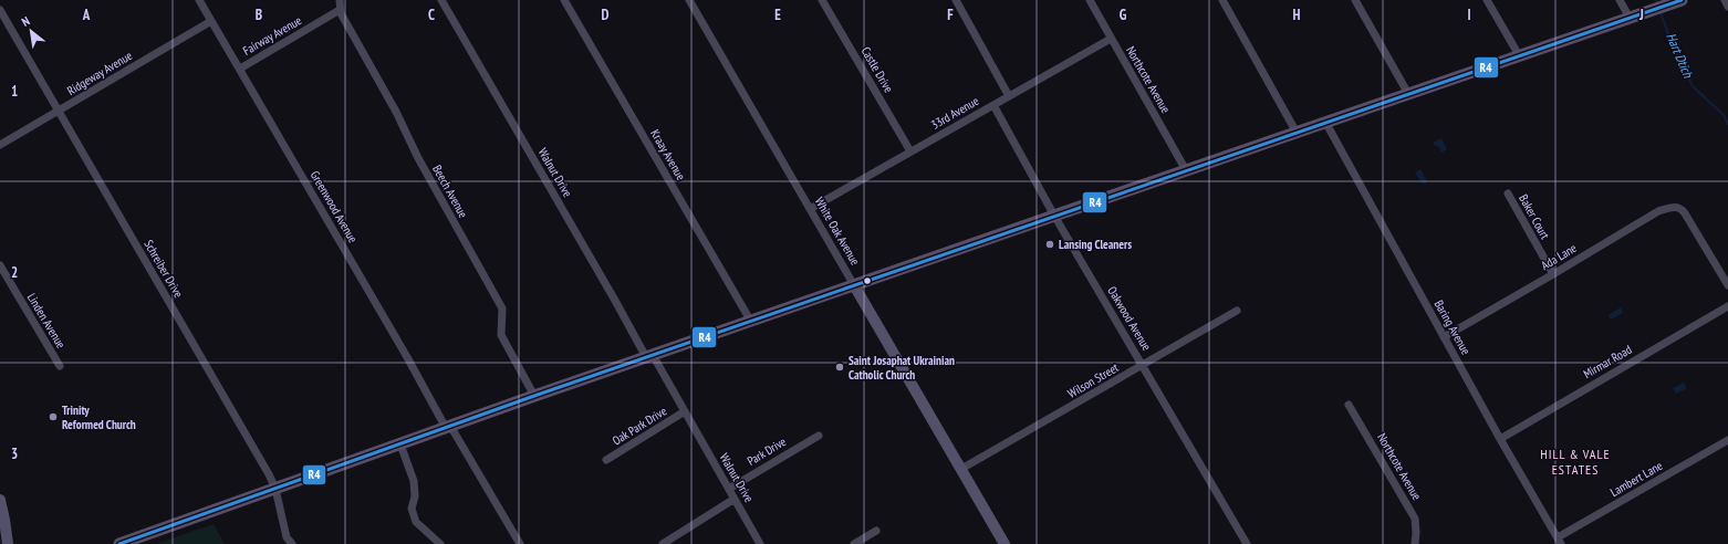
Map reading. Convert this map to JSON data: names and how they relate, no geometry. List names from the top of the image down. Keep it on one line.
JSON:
{"streets":{"street":["Fairway Avenue","Castle Drive","Ridgeway Avenue","Northcote Avenue","33rd Avenue","Kraay Avenue","Walnut Drive","Beech Avenue","Greenwood Avenue","Baker Court","White Oak Avenue","Ada Lane","Schreiber Drive","Oakwood Avenue","Linden Avenue","Baring Avenue","Mirmar Road","Wilson Street","Oak Park Drive","Park Drive","Lambert Lane"]},"crossings":[["Fairway Avenue","Beech Avenue"],["Fairway Avenue","Greenwood Avenue"],["Castle Drive","33rd Avenue"],["Ridgeway Avenue","Greenwood Avenue"],["Ridgeway Avenue","Schreiber Drive"],["Northcote Avenue","33rd Avenue"],["33rd Avenue","White Oak Avenue"],["33rd Avenue","Oakwood Avenue"],["Walnut Drive","Oak Park Drive"],["Walnut Drive","Park Drive"],["Baker Court","Ada Lane"],["White Oak Avenue","Wilson Street"],["Ada Lane","Baring Avenue"],["Oakwood Avenue","Wilson Street"],["Baring Avenue","Mirmar Road"],["Baring Avenue","Lambert Lane"]],"districts":["HILL & VALE ESTATES"],"water":["Hart Dtich"],"places":["Lansing Cleaners","Saint Josaphat Ukrainian Catholic Church","Trinity Reformed Church"],"lines":["transit line R4"],"north":"top left","grid":{"columns":["A","B","C","D","E","F","G","H","I","J"],"rows":["1","2","3"]}}
